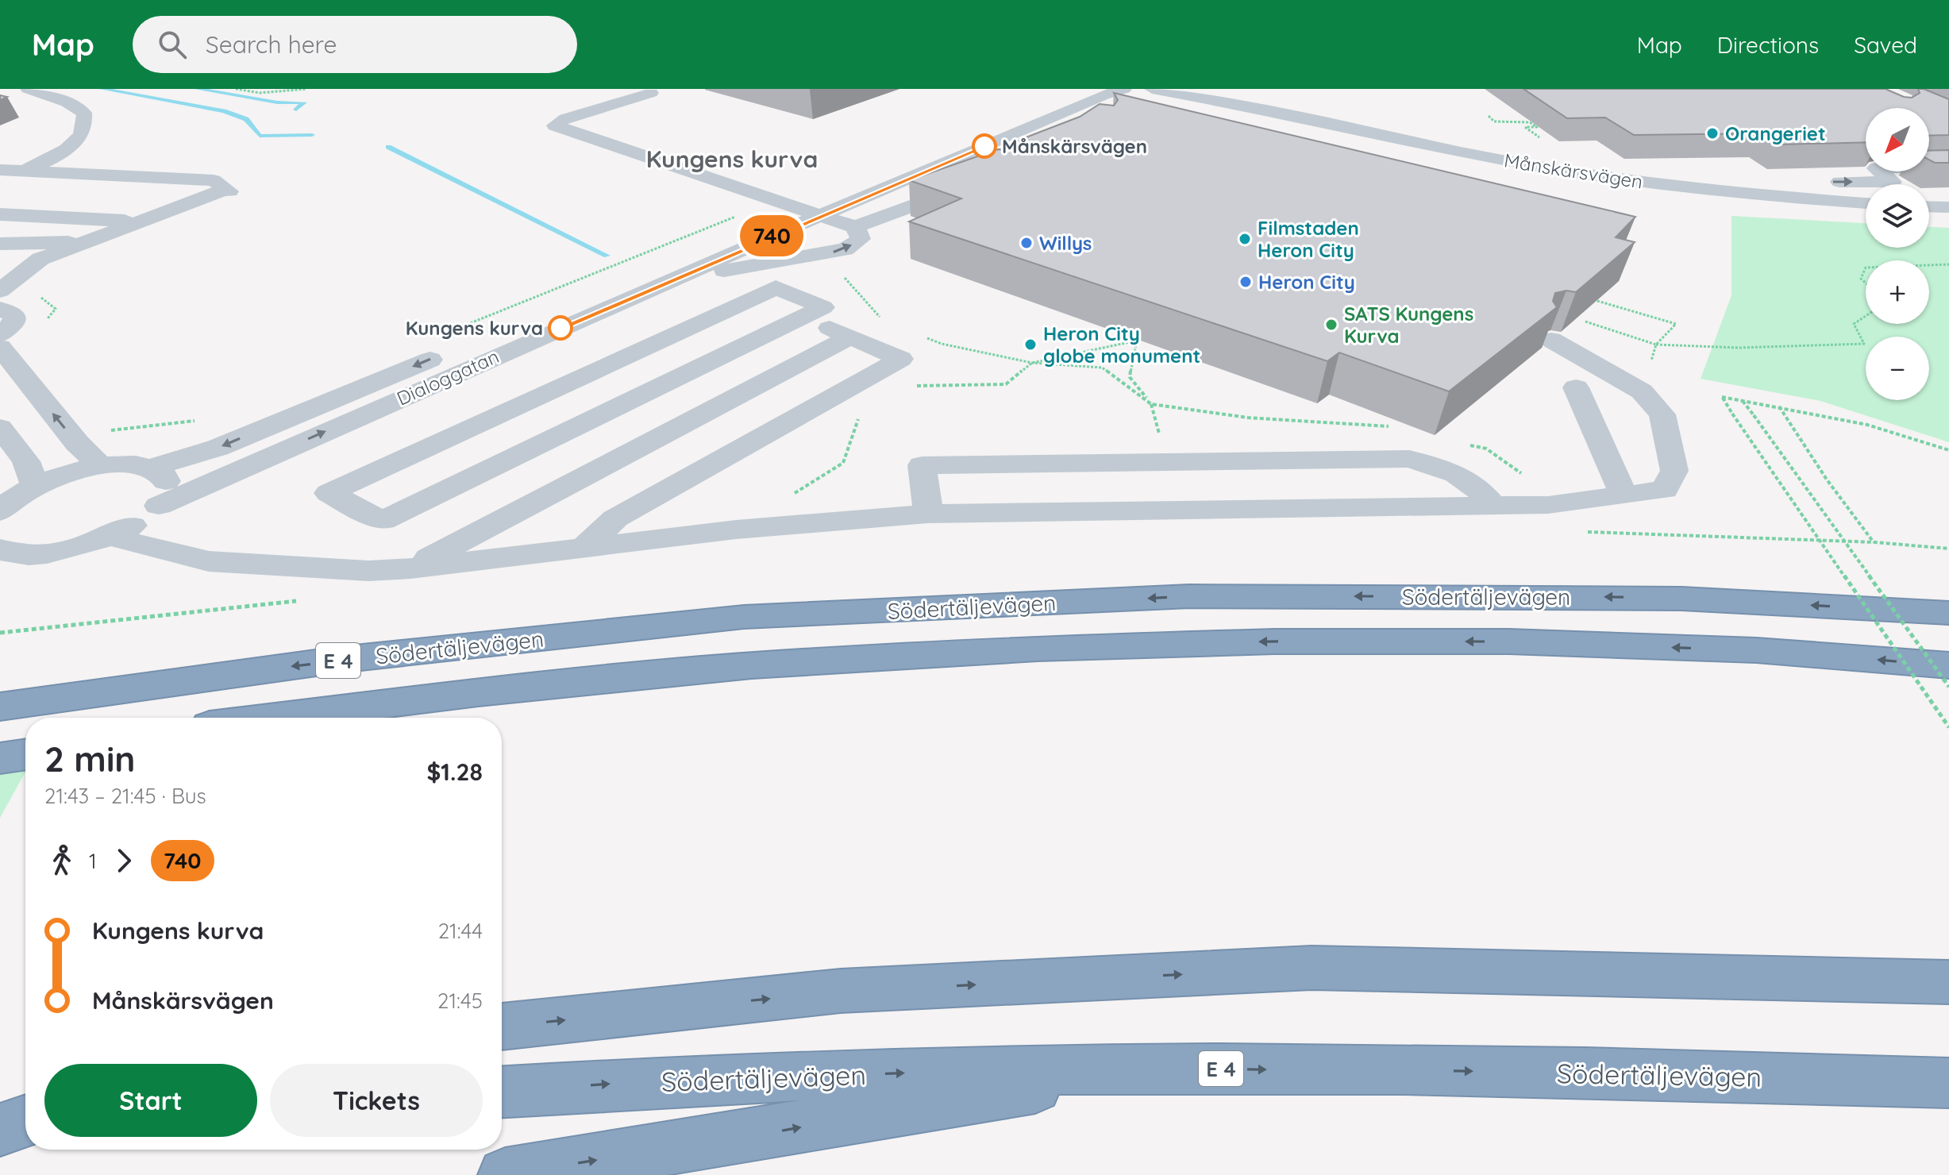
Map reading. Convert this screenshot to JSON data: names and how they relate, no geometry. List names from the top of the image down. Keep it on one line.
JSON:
{"streets":{"highway":["Södertäljevägen","E 4"],"street":["Månskärsvägen","Dialoggatan"]},"districts":["Kungens kurva"],"places":["Orangeriet","Månskärsvägen","Filmstaden Heron City","Willys","Heron City","SATS Kungens Kurva","Kungens kurva","Heron City globe monument"],"lines":["bus line 740"],"north":"bottom left","page":{"header":"Map","search":"Search here","nav":["Map","Directions","Saved"],"on_map":"740","map_buttons":["+","−"],"heading":["2 min","21:43 – 21:45 · Bus","$1.28"],"legs":["1","740"],"list":[{"name":"Kungens kurva","value":"21:44"},{"name":"Månskärsvägen","value":"21:45"}],"buttons":["Start","Tickets"]}}
